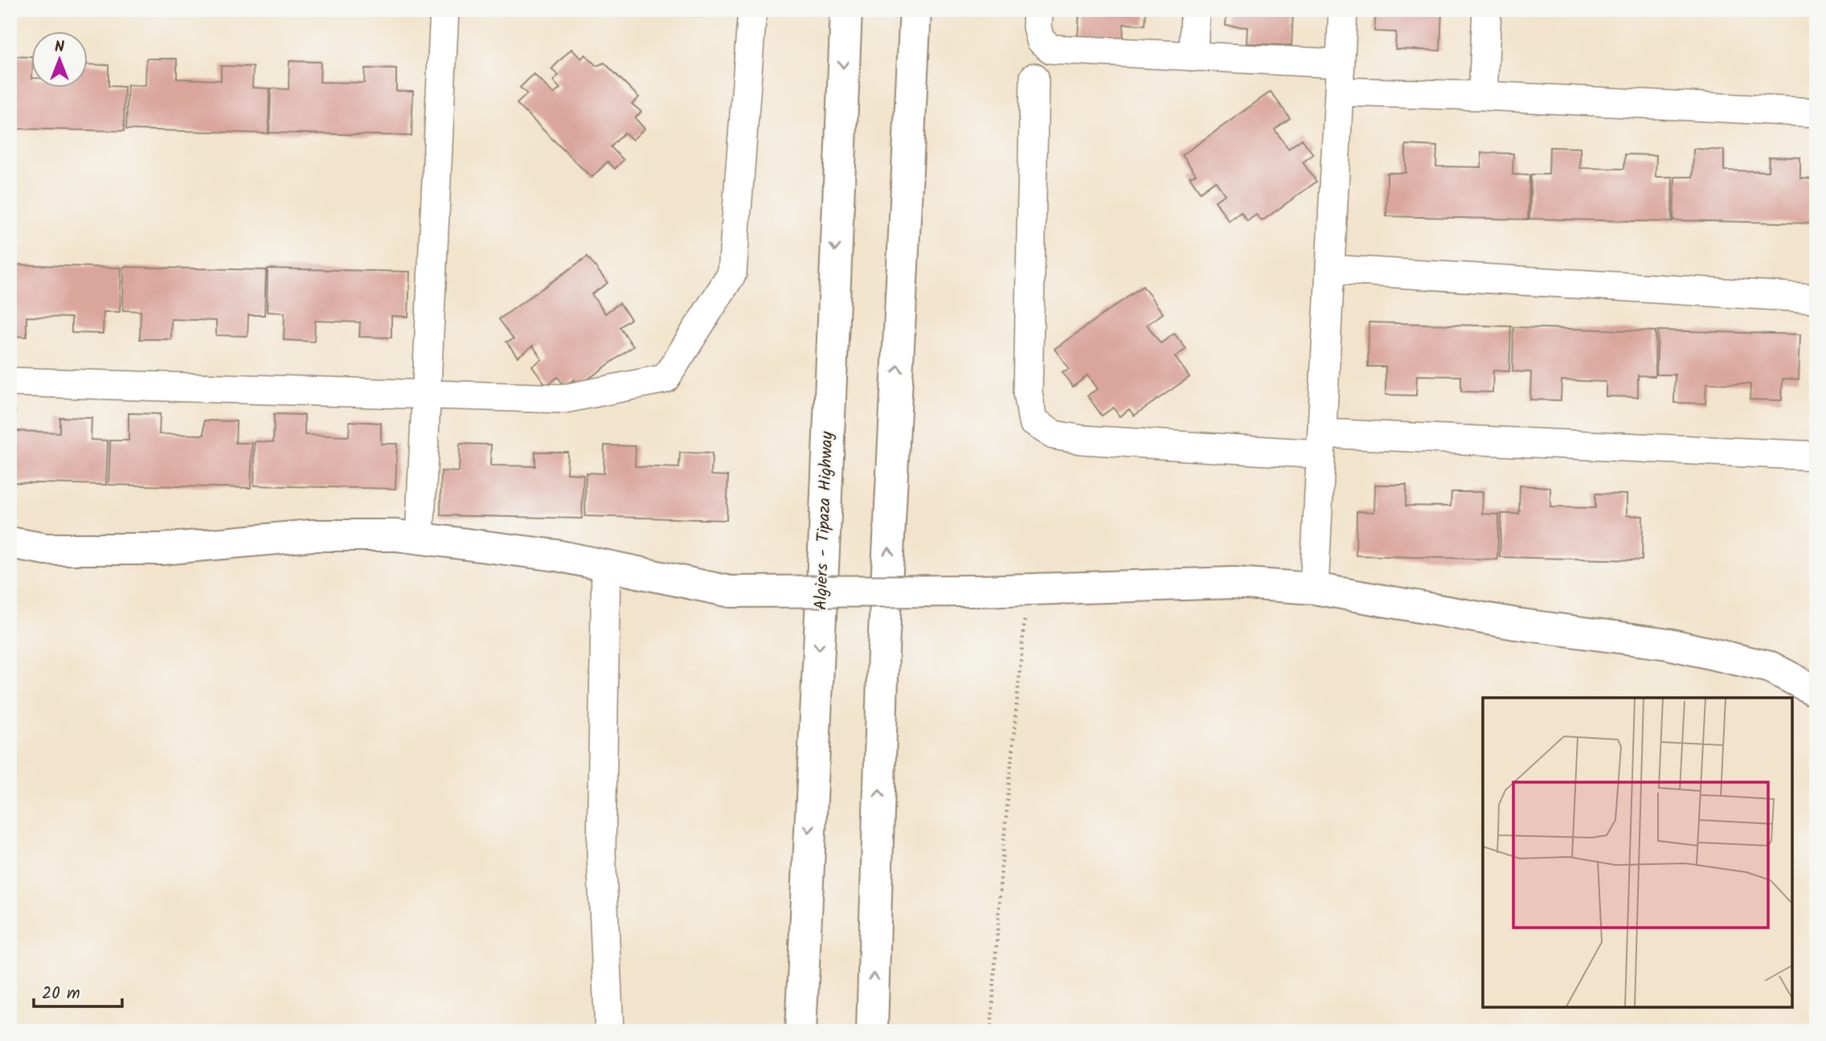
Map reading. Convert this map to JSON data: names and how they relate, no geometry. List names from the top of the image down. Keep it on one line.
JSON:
{"streets":{"main road":["Algiers - Tipaza Highway"]},"scale_bar":"20 m","north":"top"}
